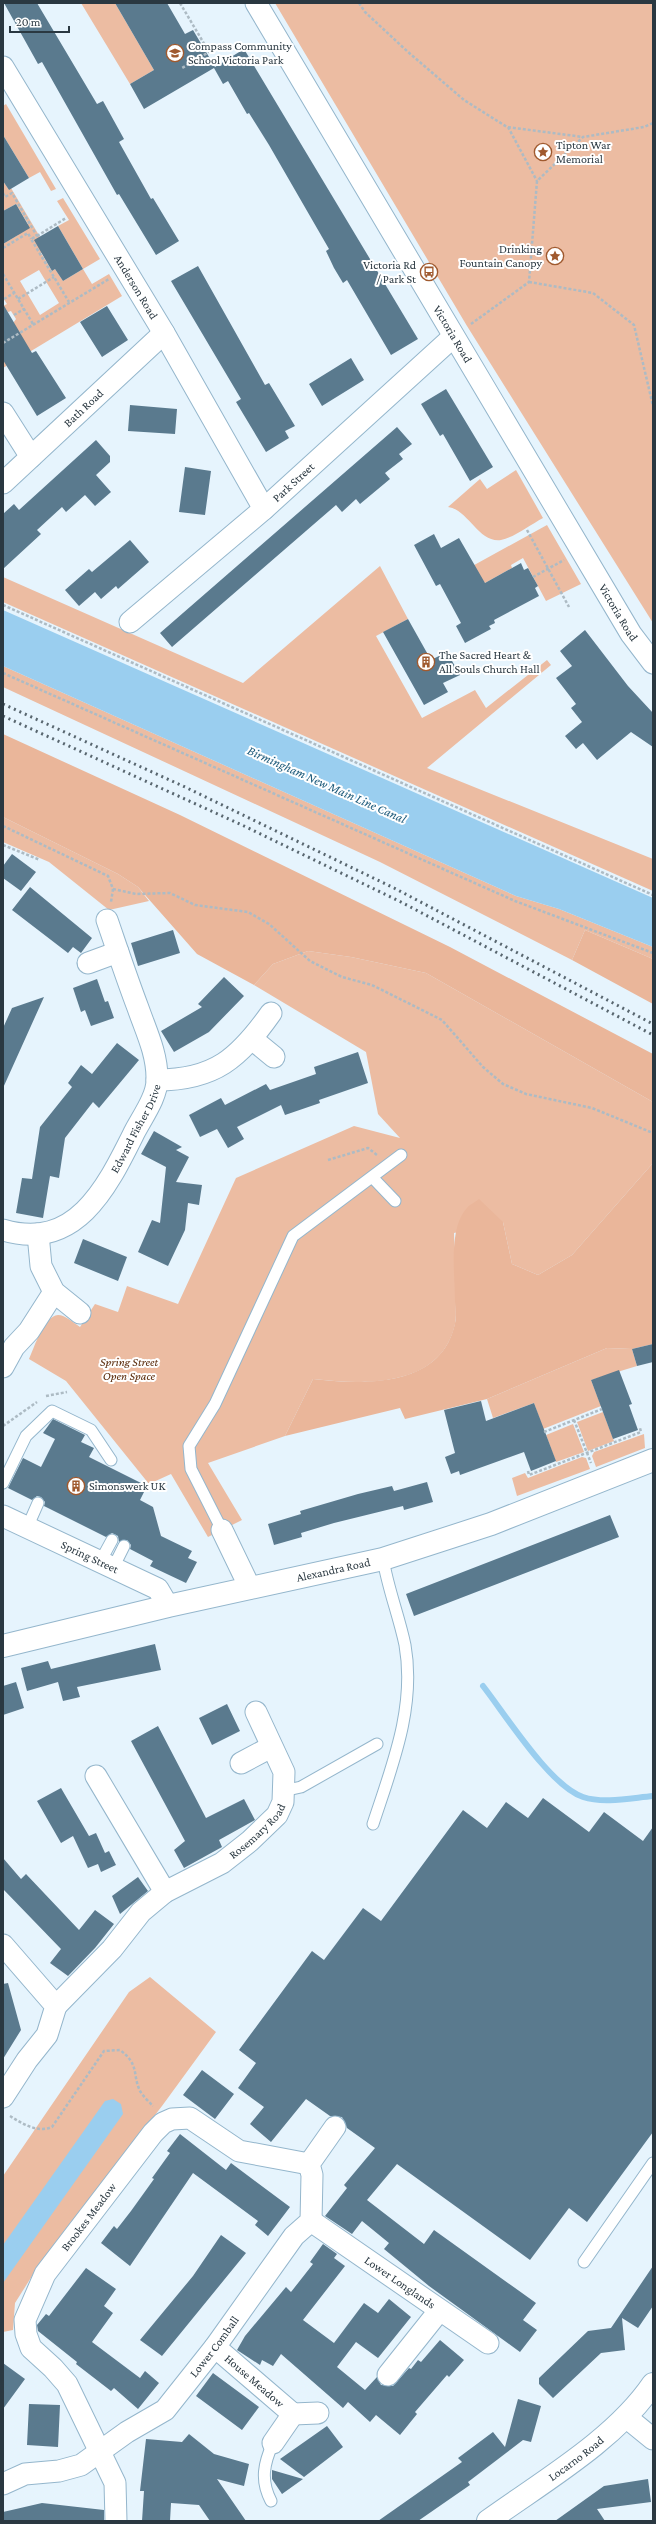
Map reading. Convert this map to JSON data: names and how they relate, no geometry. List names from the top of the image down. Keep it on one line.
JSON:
{"streets":{"main road":["Alexandra Road","Locarno Road"],"street":["Anderson Road","Victoria Road","Bath Road","Park Street","Edward Fisher Drive","Spring Street","Rosemary Road","Brookes Meadow","Lower Longlands","Lower Comball","House Meadow"]},"crossings":[["Anderson Road","Bath Road"],["Anderson Road","Park Street"],["Victoria Road","Park Street"],["Spring Street","Alexandra Road"],["Brookes Meadow","Lower Comball"],["Lower Longlands","Lower Comball"],["Lower Comball","House Meadow"]],"water":["Birmingham New Main Line Canal"],"parks":["Spring Street Open Space"],"places":{"school or university":["Compass Community School Victoria Park"],"place":["Tipton War Memorial","Drinking Fountain Canopy"],"bus stop":["Victoria Rd / Park St"],"building":["The Sacred Heart & All Souls Church Hall","Simonswerk UK"]},"scale_bar":"20 m"}
